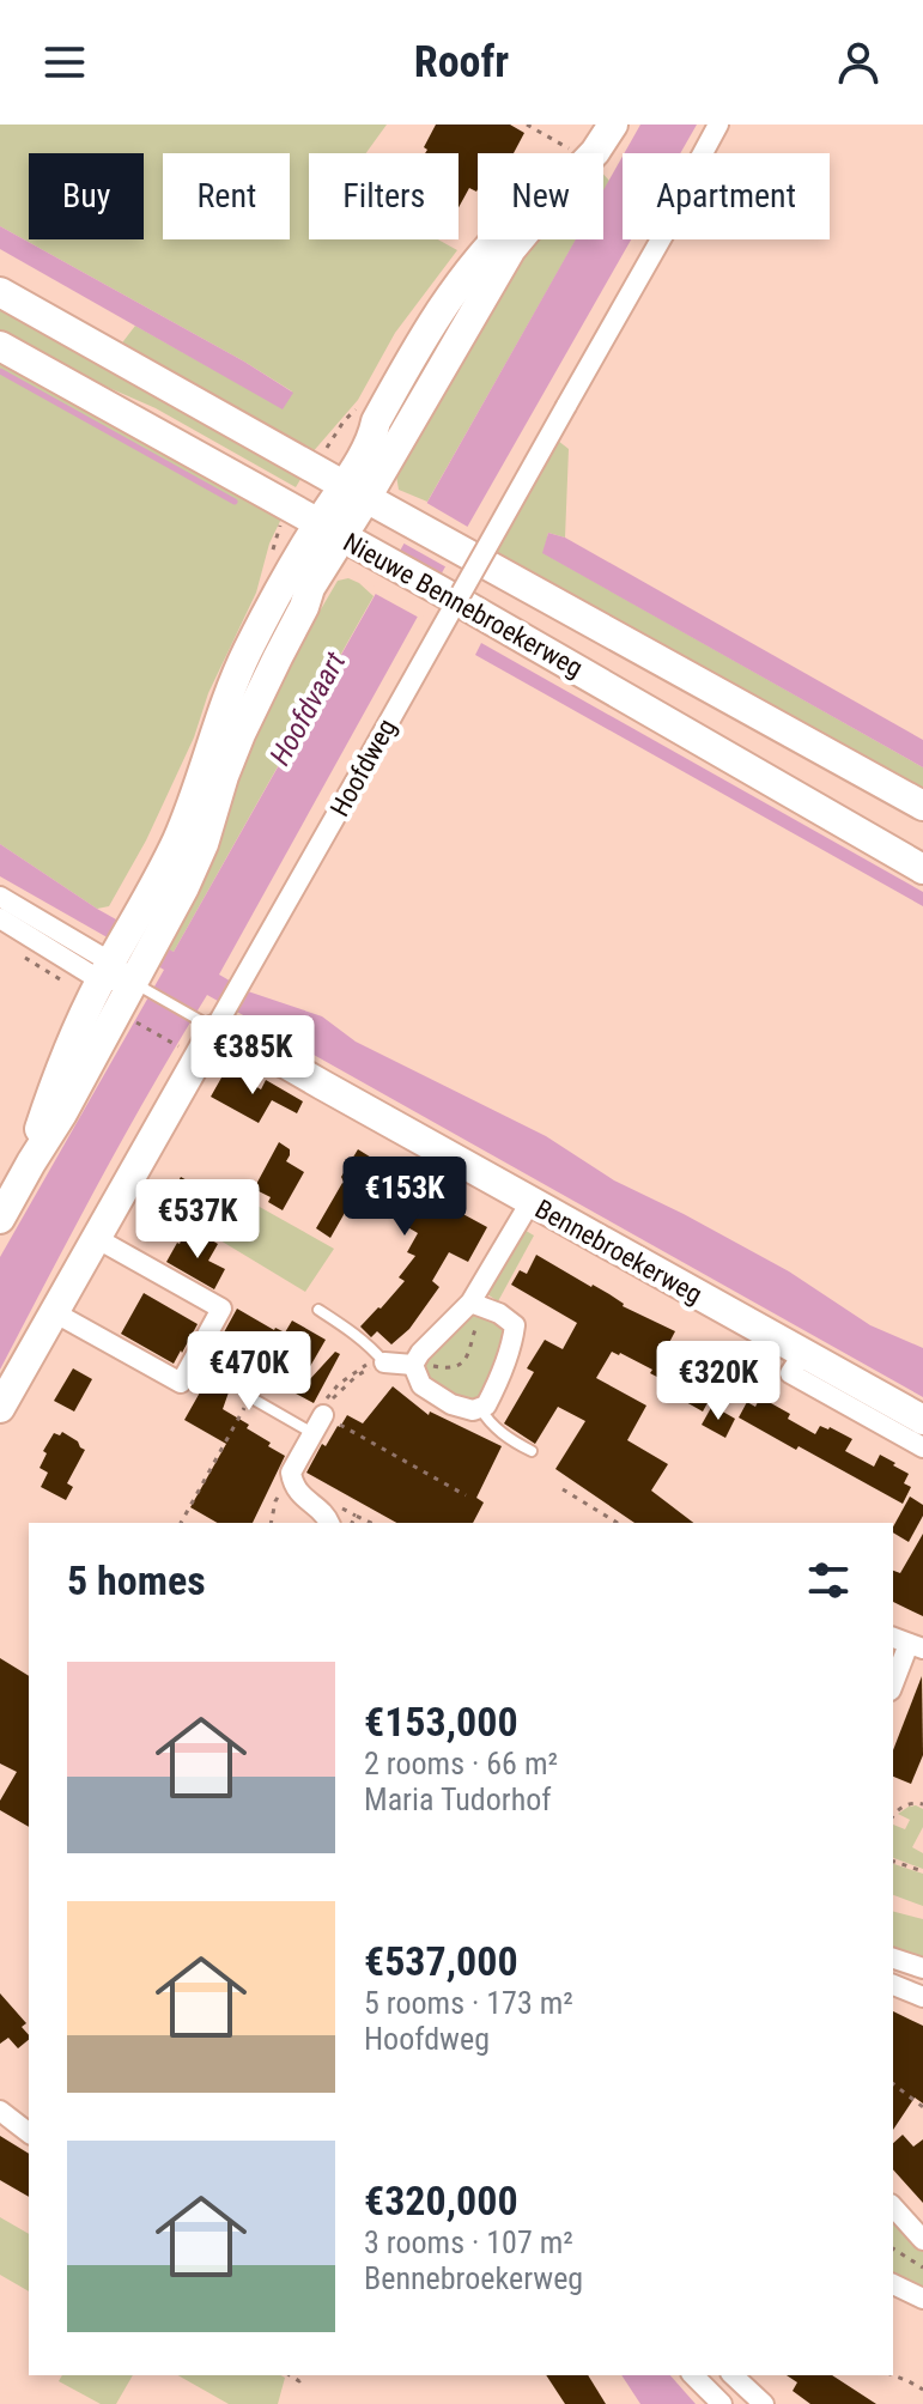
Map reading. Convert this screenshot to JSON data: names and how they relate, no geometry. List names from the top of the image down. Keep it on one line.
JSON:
{"streets":{"street":["Nieuwe Bennebroekerweg","Hoofdweg","Bennebroekerweg"]},"crossings":[["Hoofdweg","Bennebroekerweg"]],"water":["Hoofdvaart"],"page":{"header":"Roofr","chip":["Buy","Rent","Filters","New","Apartment"],"price":["€385K","€153K","€537K","€470K","€320K"],"heading":"5 homes","list":[{"name":"€153,000","note":"2 rooms · 66 m² · Maria Tudorhof"},{"name":"€537,000","note":"5 rooms · 173 m² · Hoofdweg"},{"name":"€320,000","note":"3 rooms · 107 m² · Bennebroekerweg"}]}}
